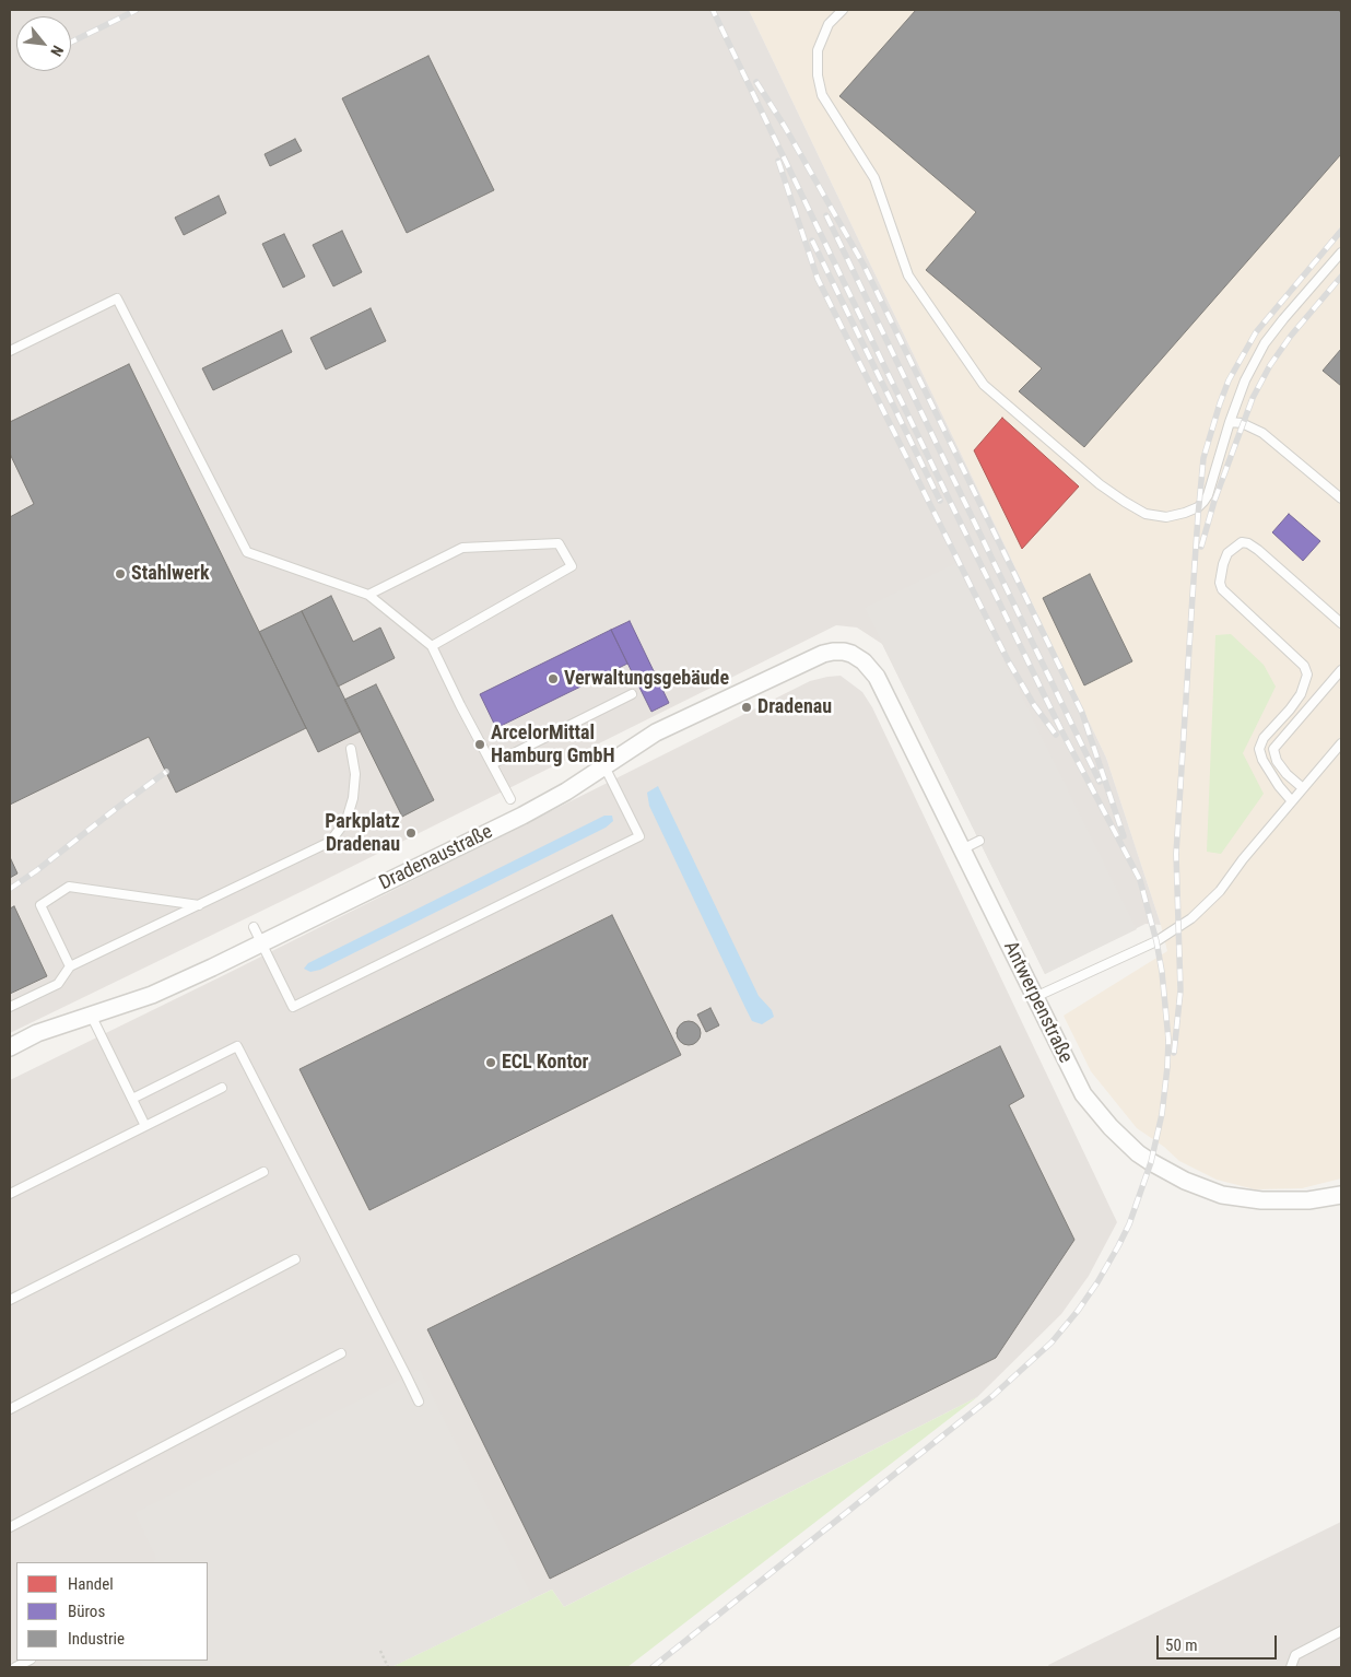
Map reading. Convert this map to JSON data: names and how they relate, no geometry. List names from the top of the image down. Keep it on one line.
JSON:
{"streets":{"street":["Dradenaustraße","Antwerpenstraße"]},"crossings":[["Dradenaustraße","Antwerpenstraße"]],"places":["Stahlwerk","Verwaltungsgebäude","Dradenau","ArcelorMittal Hamburg GmbH","Parkplatz Dradenau","ECL Kontor"],"legend":["Handel","Büros","Industrie"],"scale_bar":"50 m","north":"bottom right"}
